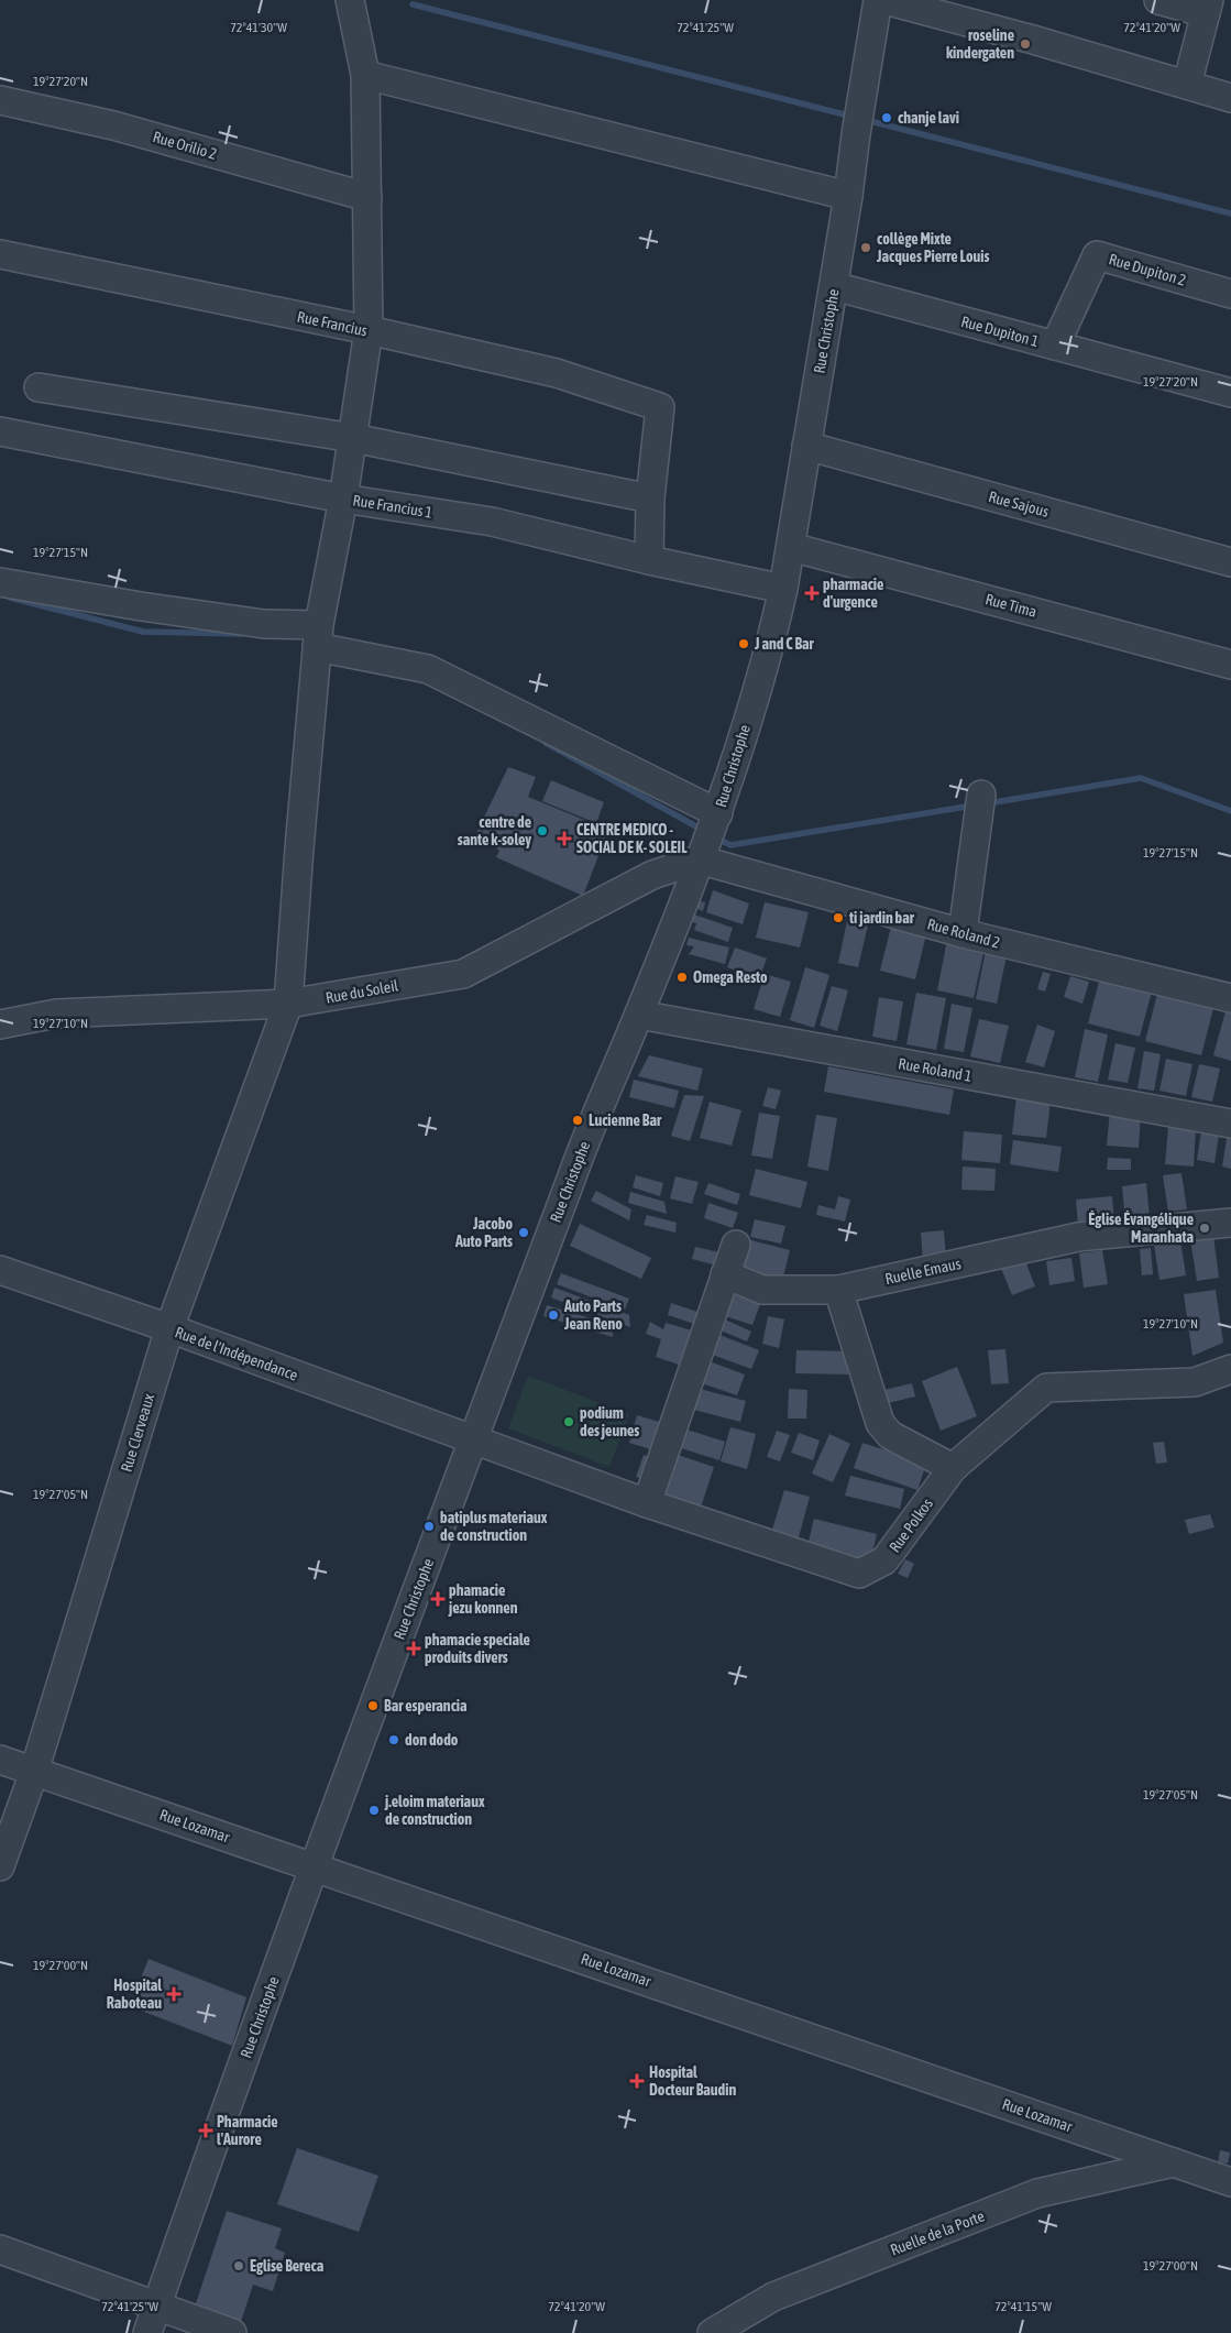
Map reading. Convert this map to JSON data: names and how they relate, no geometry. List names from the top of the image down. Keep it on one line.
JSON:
{"streets":{"street":["Rue Orilio 2","Rue Dupiton 2","Rue Francius","Rue Christophe","Rue Dupiton 1","Rue Sajous","Rue Francius 1","Rue Tima","Rue Roland 2","Rue du Soleil","Rue Roland 1","Ruelle Emaus","Rue de l'Indépendance","Rue Clerveaux","Rue Polkos","Rue Lozamar","Ruelle de la Porte"]},"crossings":[["Rue Orilio 2","Rue Clerveaux"],["Rue Dupiton 2","Rue Dupiton 1"],["Rue Francius","Rue Clerveaux"],["Rue Christophe","Rue Dupiton 1"],["Rue Christophe","Rue Sajous"],["Rue Christophe","Rue Francius 1"],["Rue Christophe","Rue Tima"],["Rue Christophe","Rue Roland 2"],["Rue Christophe","Rue du Soleil"],["Rue Christophe","Rue Roland 1"],["Rue Christophe","Rue de l'Indépendance"],["Rue Christophe","Rue Polkos"],["Rue Christophe","Rue Lozamar"],["Rue Francius 1","Rue Clerveaux"],["Rue Roland 2","Rue du Soleil"],["Rue du Soleil","Rue Clerveaux"],["Rue de l'Indépendance","Rue Clerveaux"],["Rue de l'Indépendance","Rue Polkos"],["Rue Clerveaux","Rue Lozamar"],["Rue Lozamar","Ruelle de la Porte"]],"places":{"other":["roseline kindergaten","chanje lavi","collège Mixte Jacques Pierre Louis","J and C Bar","centre de sante k-soley","ti jardin bar","Omega Resto","Lucienne Bar","Église Évangélique Maranhata","Jacobo Auto Parts","Auto Parts Jean Reno","podium des jeunes","batiplus materiaux de construction","Bar esperancia","don dodo","j.eloim materiaux de construction","Eglise Bereca"],"health":["pharmacie d'urgence","CENTRE MEDICO - SOCIAL DE K- SOLEIL","phamacie jezu konnen","phamacie speciale produits divers","Hospital Raboteau","Hospital Docteur Baudin","Pharmacie l'Aurore"]},"coordinates":["72°41'30\"W","72°41'25\"W","72°41'20\"W","19°27'20\"N","19°27'15\"N","19°27'10\"N","19°27'05\"N","19°27'00\"N","72°41'15\"W"]}
